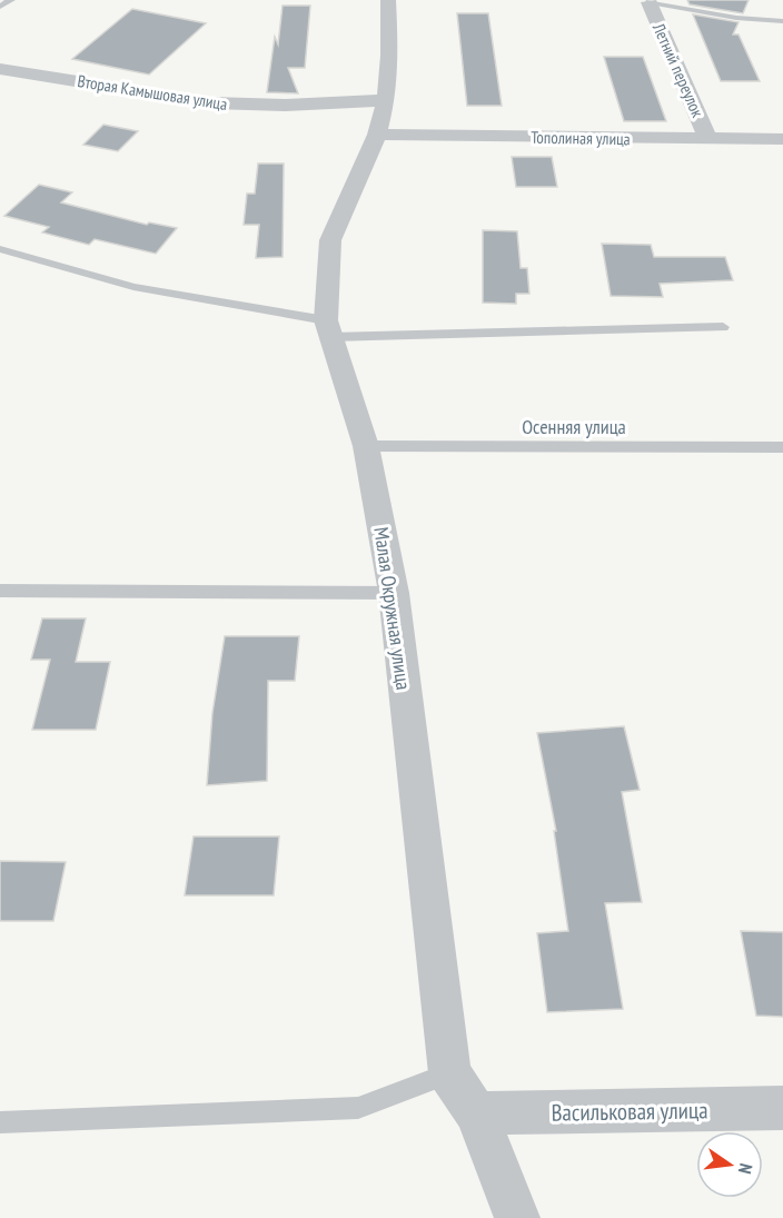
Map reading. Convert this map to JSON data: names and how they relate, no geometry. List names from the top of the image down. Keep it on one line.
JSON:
{"streets":{"street":["Летний переулок","Вторая Камышовая улица","Тополиная улица","Малая Окружная улица","Васильковая улица"],"lane":["Осенняя улица"]},"crossings":[["Летний переулок","Тополиная улица"],["Вторая Камышовая улица","Малая Окружная улица"],["Тополиная улица","Малая Окружная улица"],["Осенняя улица","Малая Окружная улица"],["Малая Окружная улица","Васильковая улица"]],"north":"right"}
